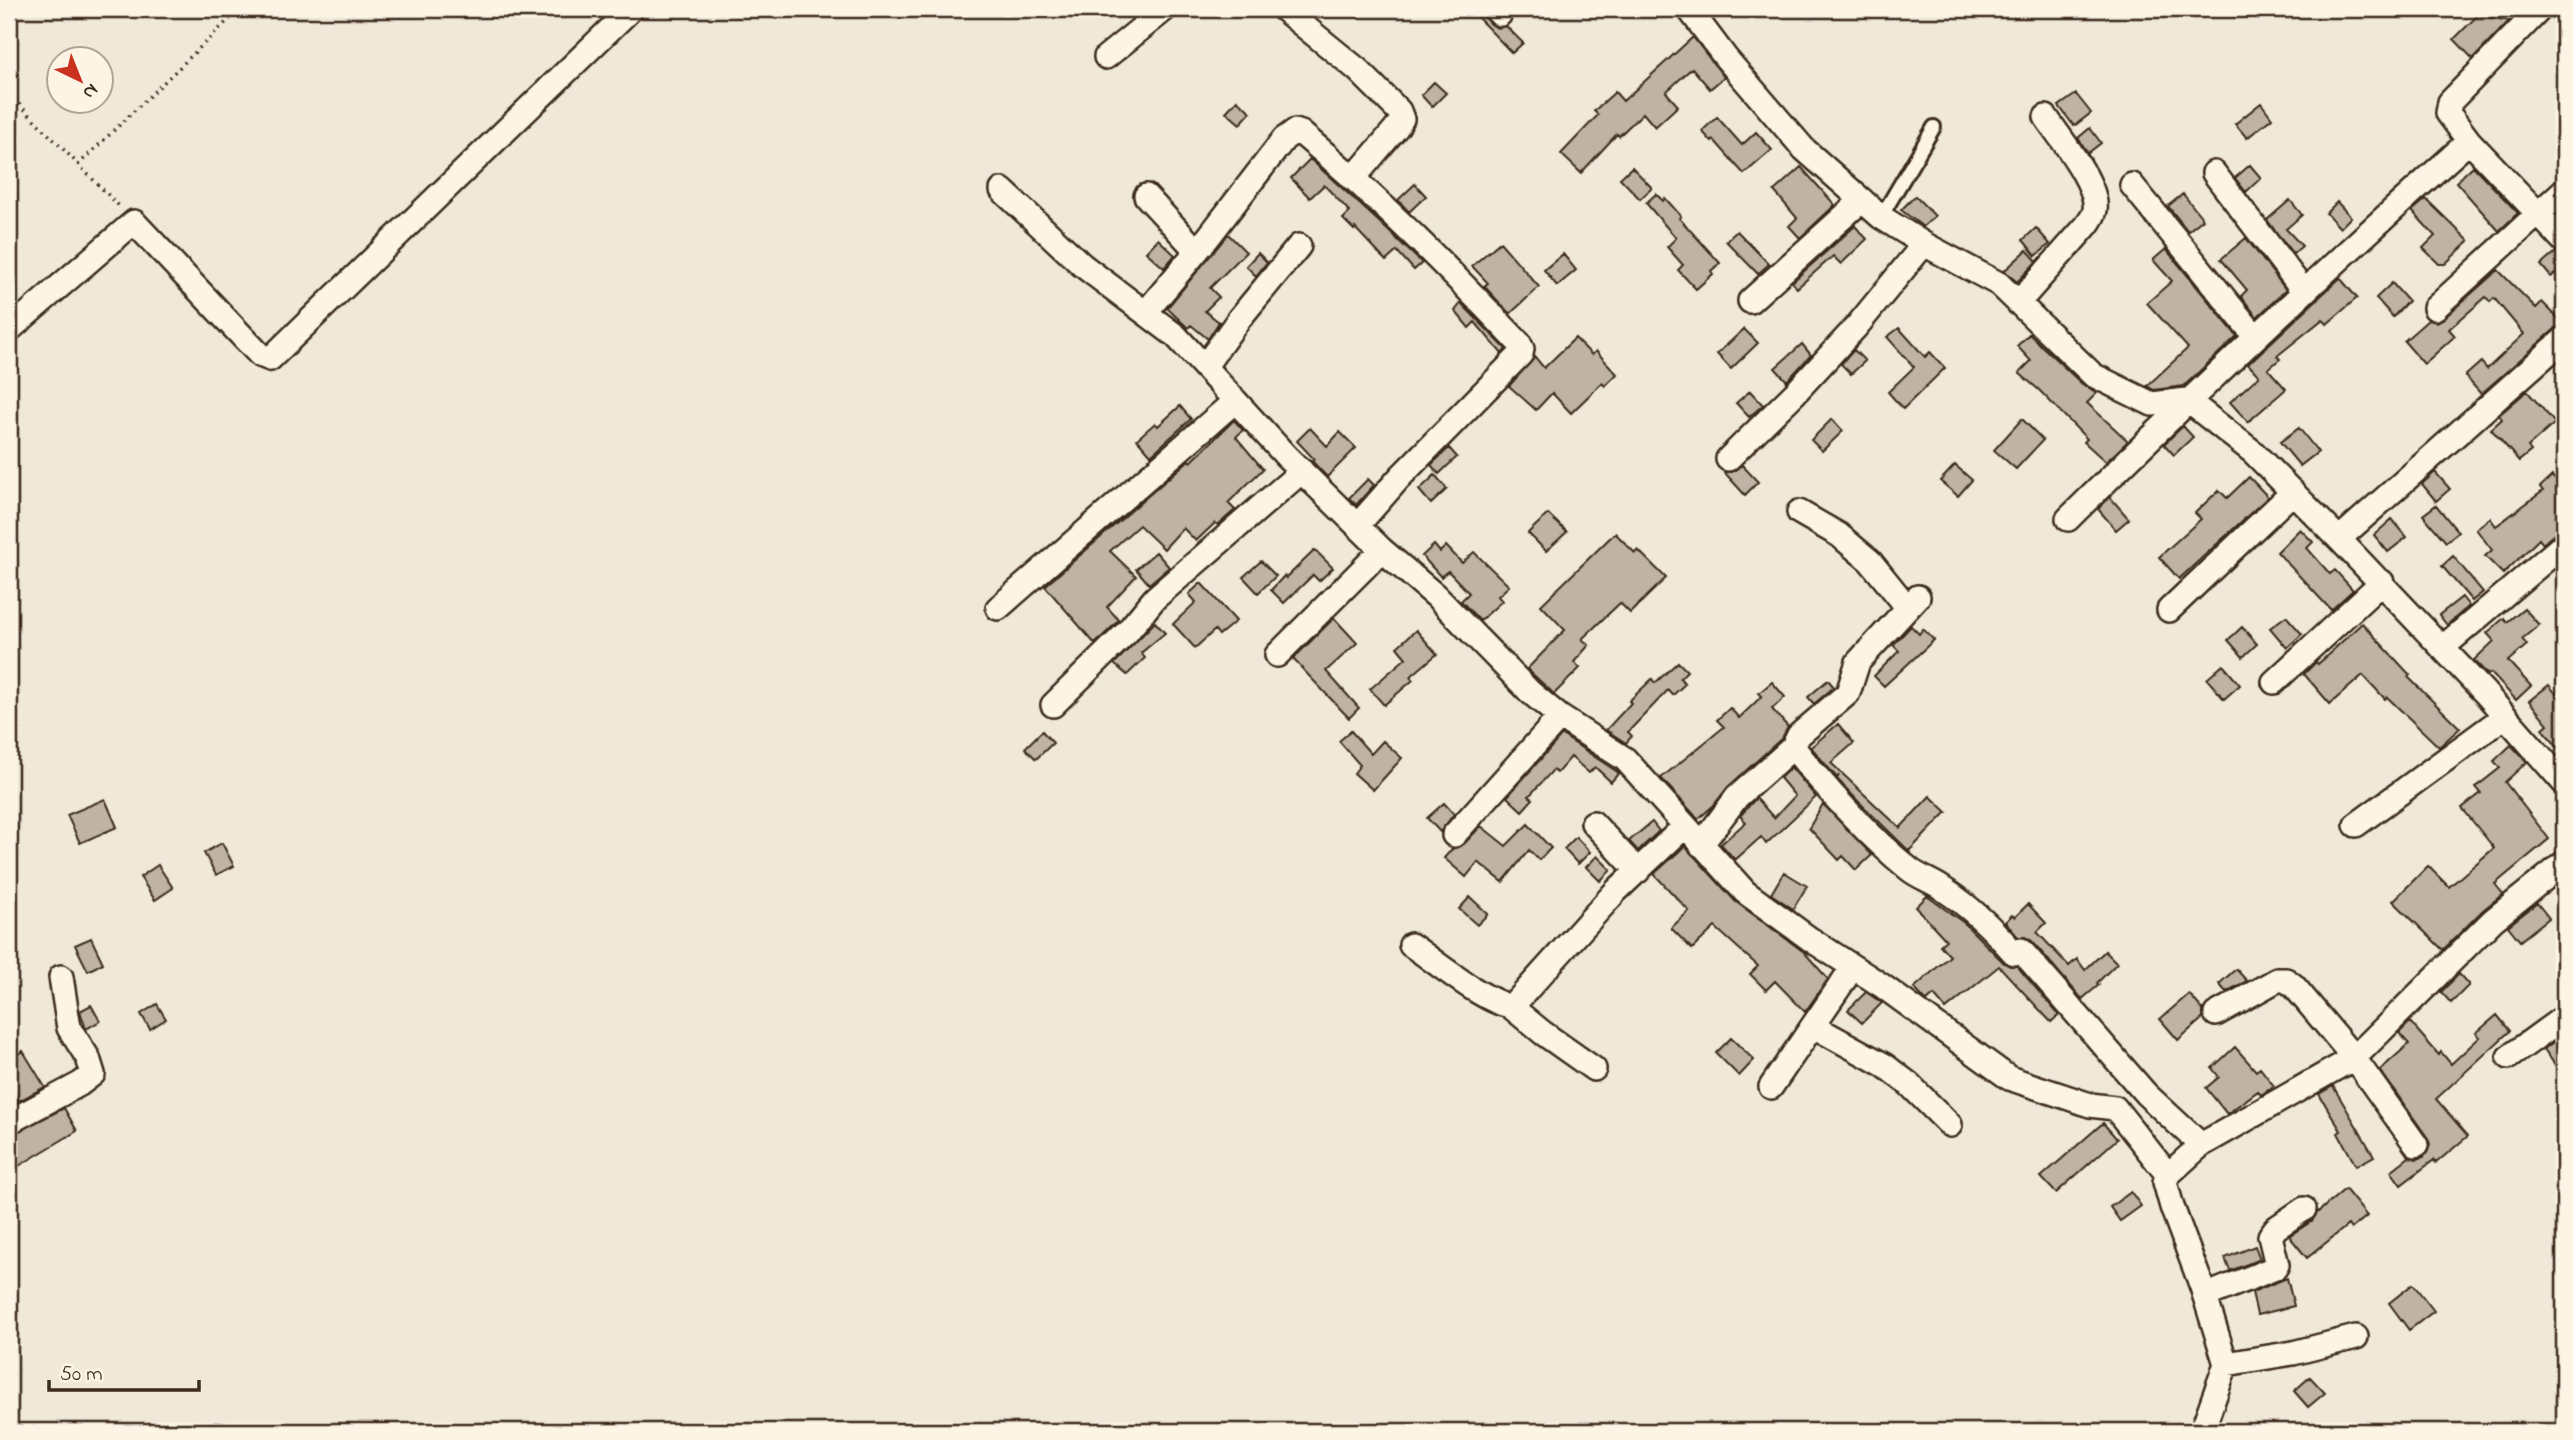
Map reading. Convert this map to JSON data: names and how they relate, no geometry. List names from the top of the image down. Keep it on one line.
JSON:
{"scale_bar":"50 m","north":"bottom right"}
